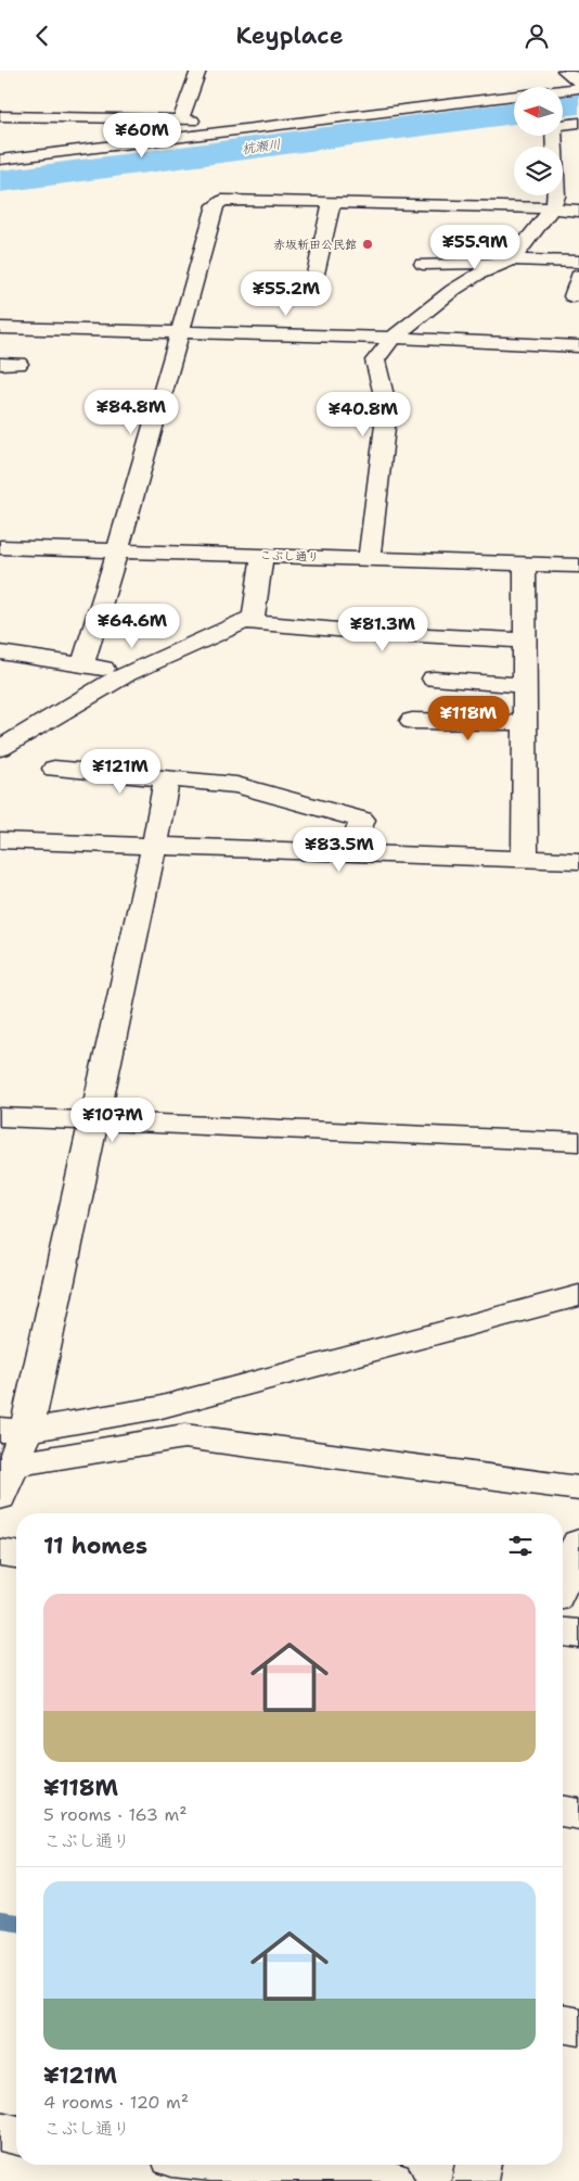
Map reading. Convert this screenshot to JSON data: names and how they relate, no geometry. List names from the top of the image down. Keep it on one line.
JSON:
{"streets":{"street":["こぶし通り"]},"water":["杭瀬川"],"places":["赤坂新田公民館"],"north":"left","page":{"header":"Keyplace","price":["¥60M","¥55.9M","¥55.2M","¥84.8M","¥40.8M","¥64.6M","¥81.3M","¥118M","¥121M","¥83.5M","¥107M"],"heading":"11 homes","list":[{"name":"¥118M","note":"5 rooms · 163 m² · こぶし通り"},{"name":"¥121M","note":"4 rooms · 120 m² · こぶし通り"}]}}
